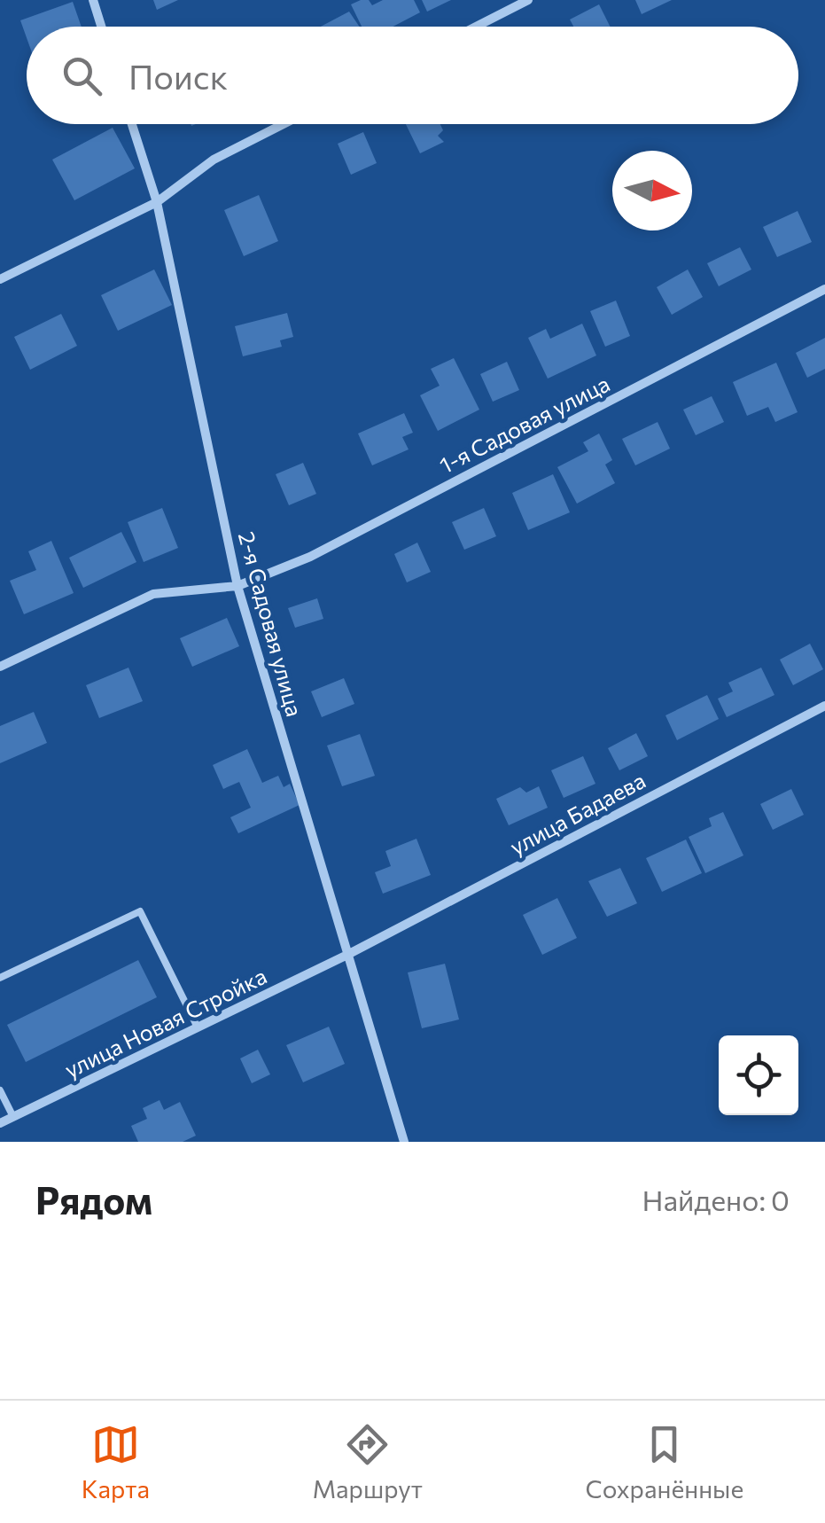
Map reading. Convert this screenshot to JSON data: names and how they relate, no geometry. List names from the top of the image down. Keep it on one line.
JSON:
{"streets":{"street":["1-я Садовая улица","2-я Садовая улица","улица Бадаева","улица Новая Стройка"]},"crossings":[["1-я Садовая улица","2-я Садовая улица"],["2-я Садовая улица","улица Бадаева"],["2-я Садовая улица","улица Новая Стройка"],["улица Бадаева","улица Новая Стройка"]],"north":"right","page":{"search":"Поиск","heading":["Рядом","Найдено: 0"],"nav":["Карта","Маршрут","Сохранённые"]}}
